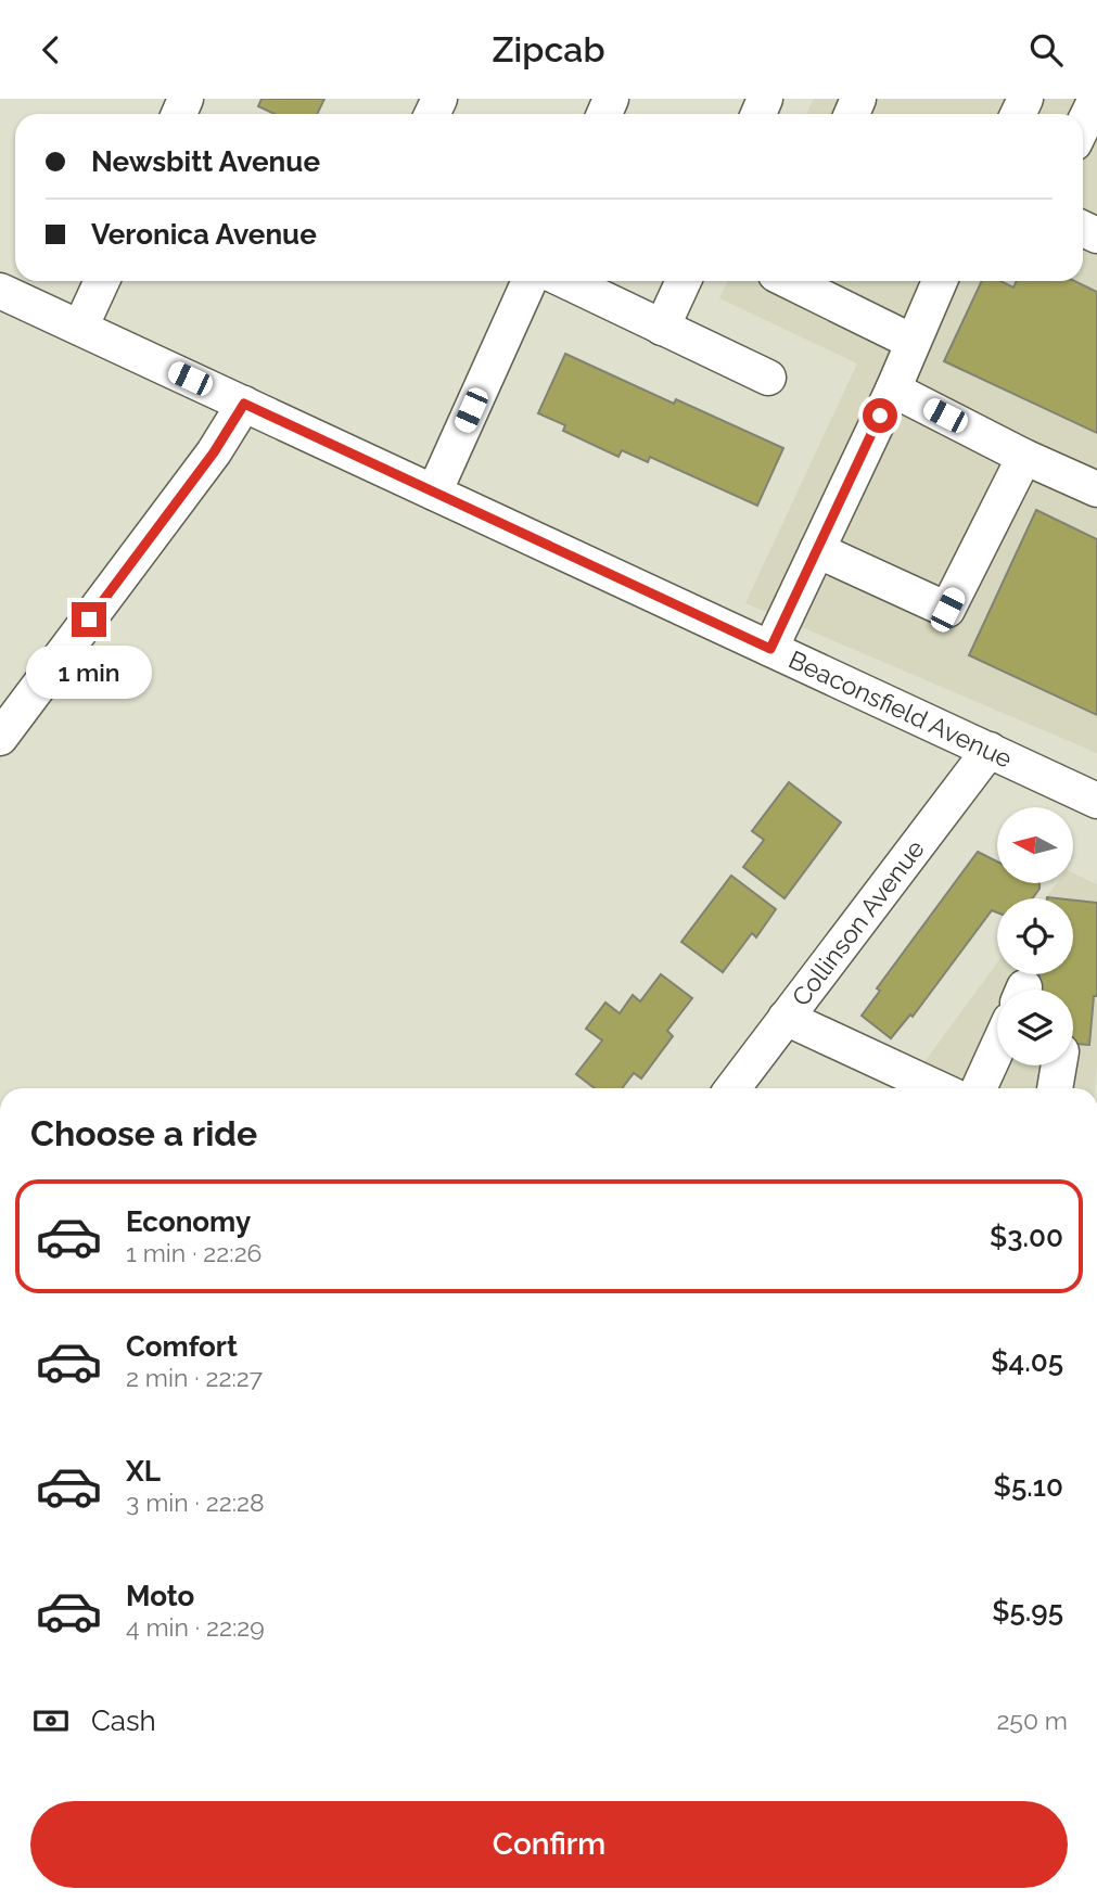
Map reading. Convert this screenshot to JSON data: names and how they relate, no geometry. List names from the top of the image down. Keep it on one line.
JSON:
{"streets":{"street":["Beaconsfield Avenue","Collinson Avenue"]},"crossings":[["Beaconsfield Avenue","Collinson Avenue"]],"north":"left","page":{"header":"Zipcab","banner":["Newsbitt Avenue","Veronica Avenue"],"bubble":"1 min","heading":"Choose a ride","list":[{"name":"Economy","note":"1 min · 22:26","value":"$3.00"},{"name":"Comfort","note":"2 min · 22:27","value":"$4.05"},{"name":"XL","note":"3 min · 22:28","value":"$5.10"},{"name":"Moto","note":"4 min · 22:29","value":"$5.95"}],"pay":["Cash","250 m"],"buttons":"Confirm"}}
